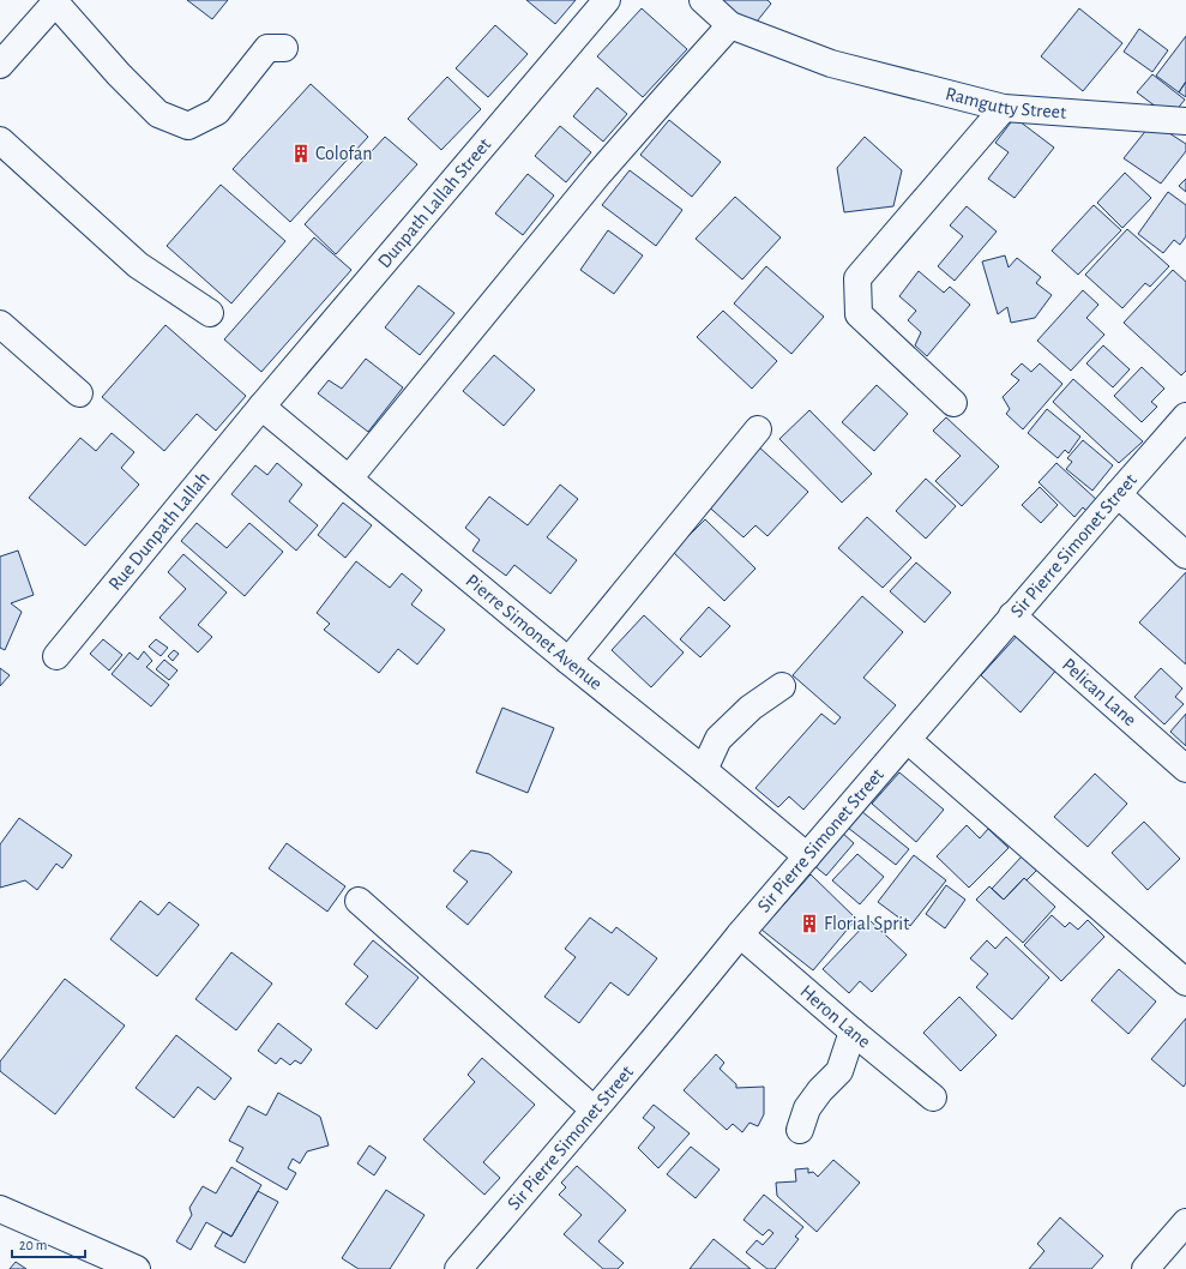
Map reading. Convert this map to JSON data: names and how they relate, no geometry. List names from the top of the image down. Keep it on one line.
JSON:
{"streets":{"street":["Ramgutty Street","Dunpath Lallah Street","Rue Dunpath Lallah","Sir Pierre Simonet Street","Pierre Simonet Avenue","Pelican Lane","Heron Lane"]},"crossings":[["Dunpath Lallah Street","Rue Dunpath Lallah"],["Dunpath Lallah Street","Pierre Simonet Avenue"],["Rue Dunpath Lallah","Pierre Simonet Avenue"],["Sir Pierre Simonet Street","Pierre Simonet Avenue"],["Sir Pierre Simonet Street","Pelican Lane"],["Sir Pierre Simonet Street","Heron Lane"]],"places":{"building":["Colofan","Florial Sprit"]},"scale_bar":"20 m"}
